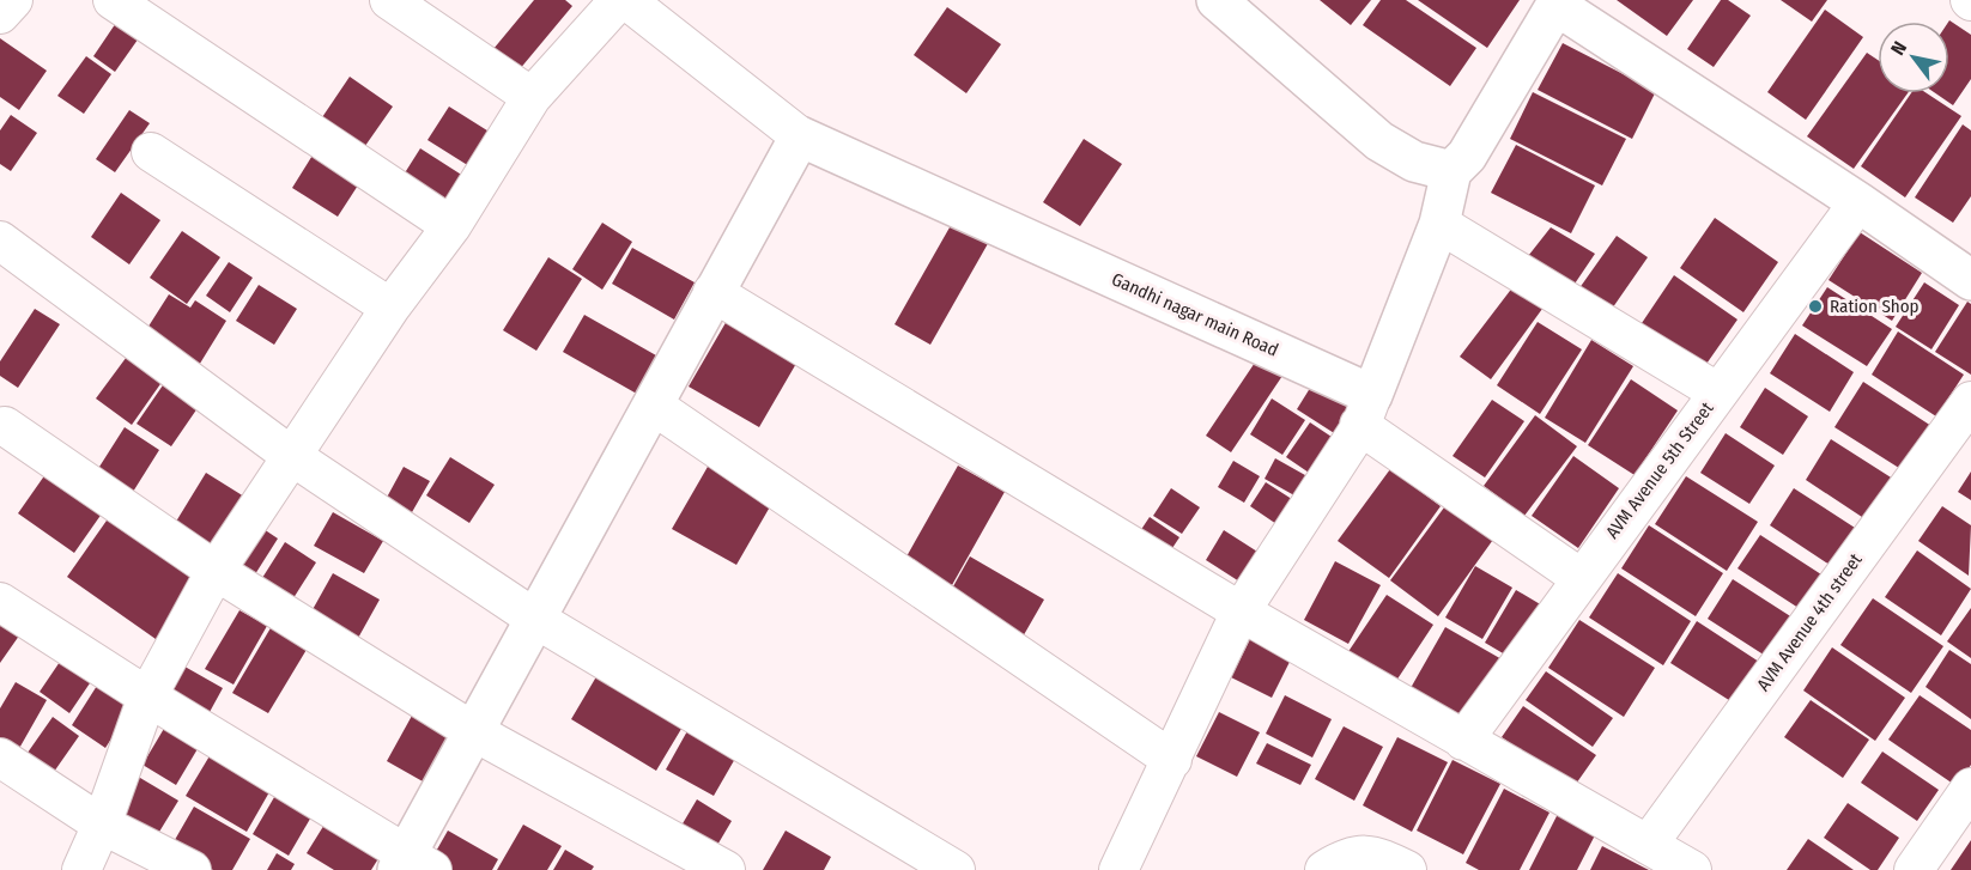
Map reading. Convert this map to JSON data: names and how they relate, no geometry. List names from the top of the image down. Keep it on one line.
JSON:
{"streets":{"street":["Gandhi nagar main Road","AVM Avenue 5th Street","AVM Avenue 4th street"]},"places":["Ration Shop"],"north":"top left"}
